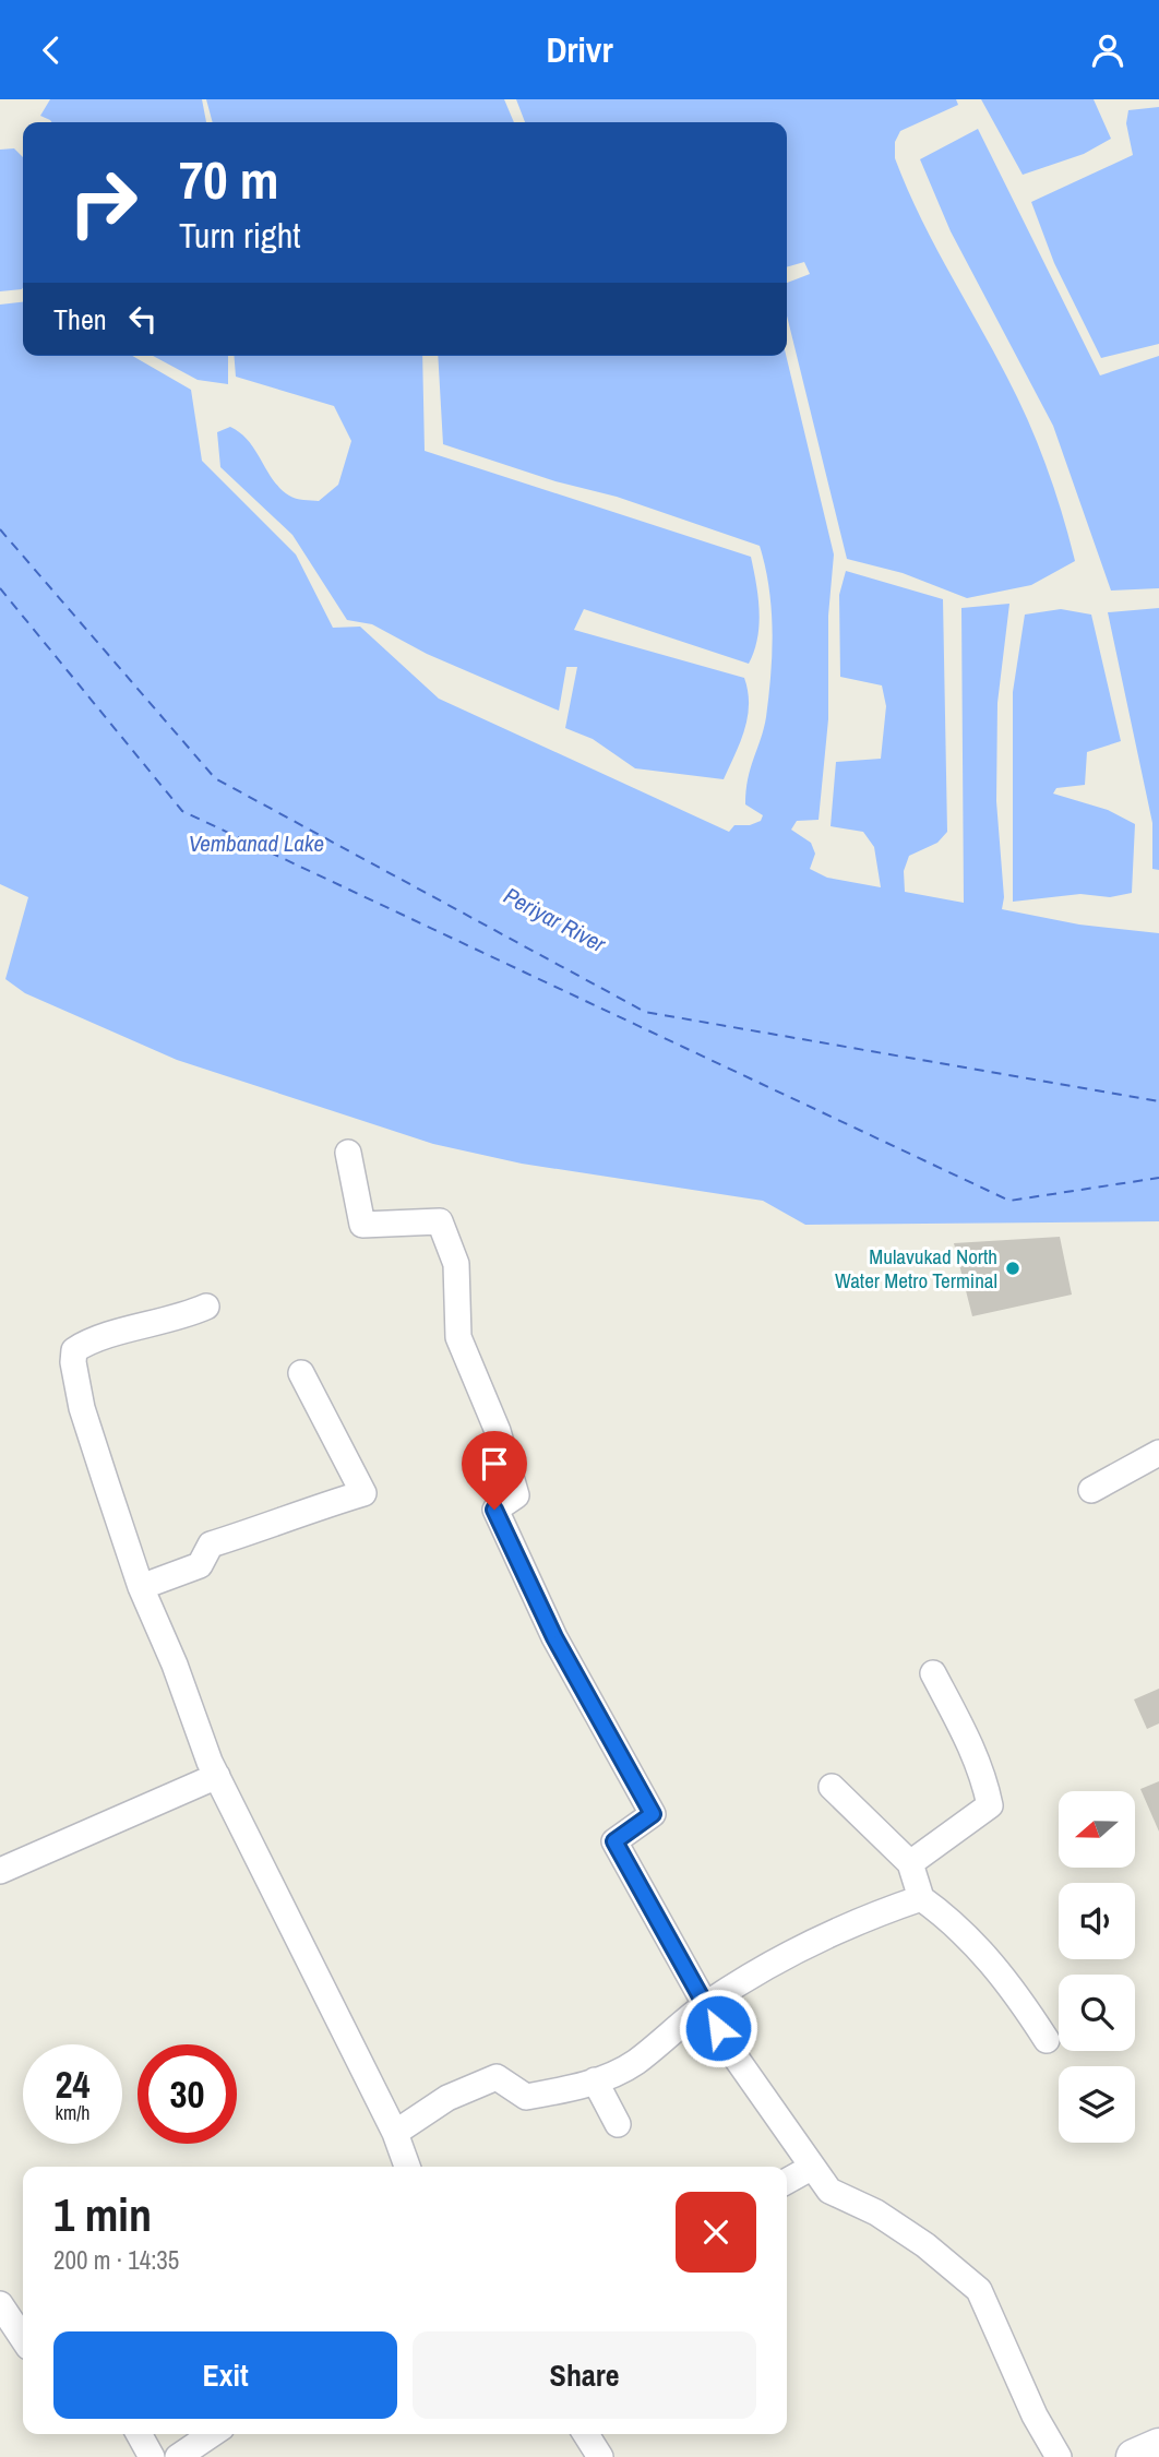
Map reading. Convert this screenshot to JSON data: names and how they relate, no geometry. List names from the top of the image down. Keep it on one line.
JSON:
{"water":["Vembanad Lake","Periyar River"],"places":["Mulavukad North Water Metro Terminal"],"north":"left","page":{"header":"Drivr","turn":["70 m","Turn right"],"then":"Then","speed":"24 km/h","limit":"30","heading":["1 min","200 m · 14:35"],"buttons":["Exit","Share"]}}
